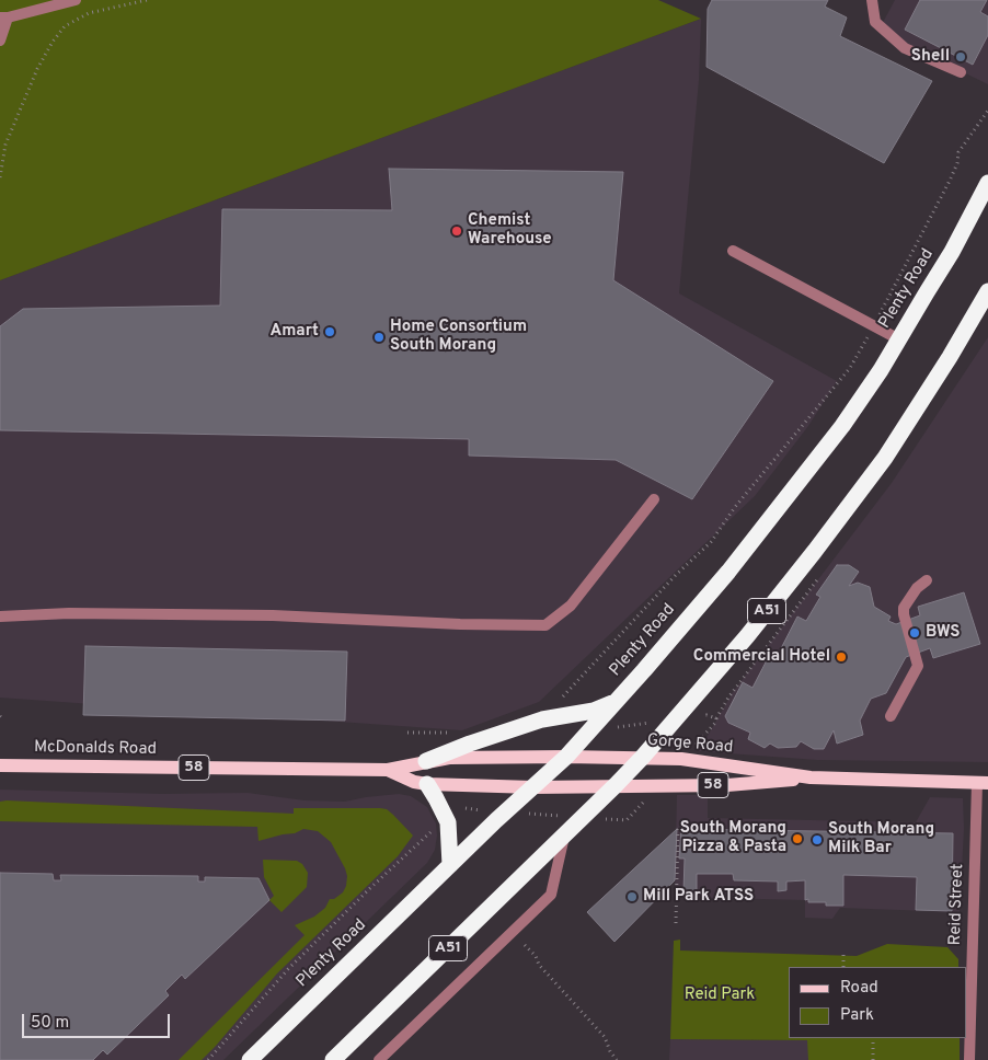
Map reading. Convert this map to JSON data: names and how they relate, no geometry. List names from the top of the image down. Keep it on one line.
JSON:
{"streets":{"highway":["Plenty Road","A51"],"main road":["Gorge Road","McDonalds Road","58"],"street":["Reid Street"]},"crossings":[["Plenty Road","Gorge Road"],["Plenty Road","McDonalds Road"],["A51","Gorge Road"],["A51","McDonalds Road"],["Gorge Road","McDonalds Road"],["Gorge Road","Reid Street"]],"parks":["Reid Park"],"places":["Shell","Chemist Warehouse","Amart","Home Consortium South Morang","BWS","Commercial Hotel","South Morang Pizza & Pasta","South Morang Milk Bar","Mill Park ATSS"],"legend":["Road","Park"],"scale_bar":"50 m"}
